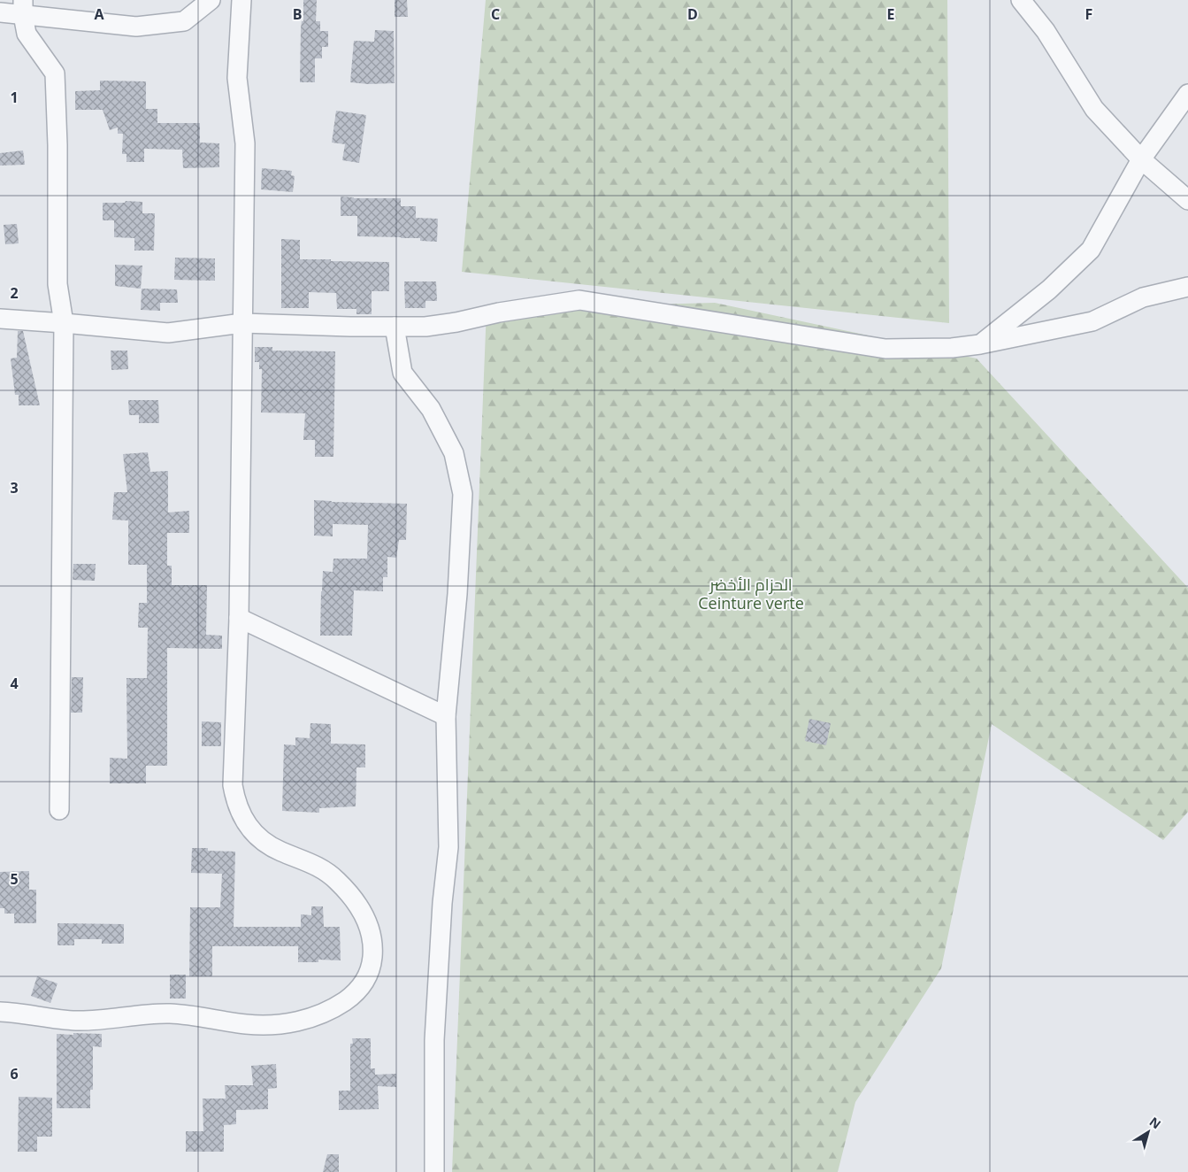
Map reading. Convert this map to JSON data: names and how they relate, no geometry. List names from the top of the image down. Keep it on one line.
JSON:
{"parks":["الحزام الأخضر Ceinture verte"],"north":"top right","grid":{"columns":["A","B","C","D","E","F"],"rows":["1","2","3","4","5","6"]}}
